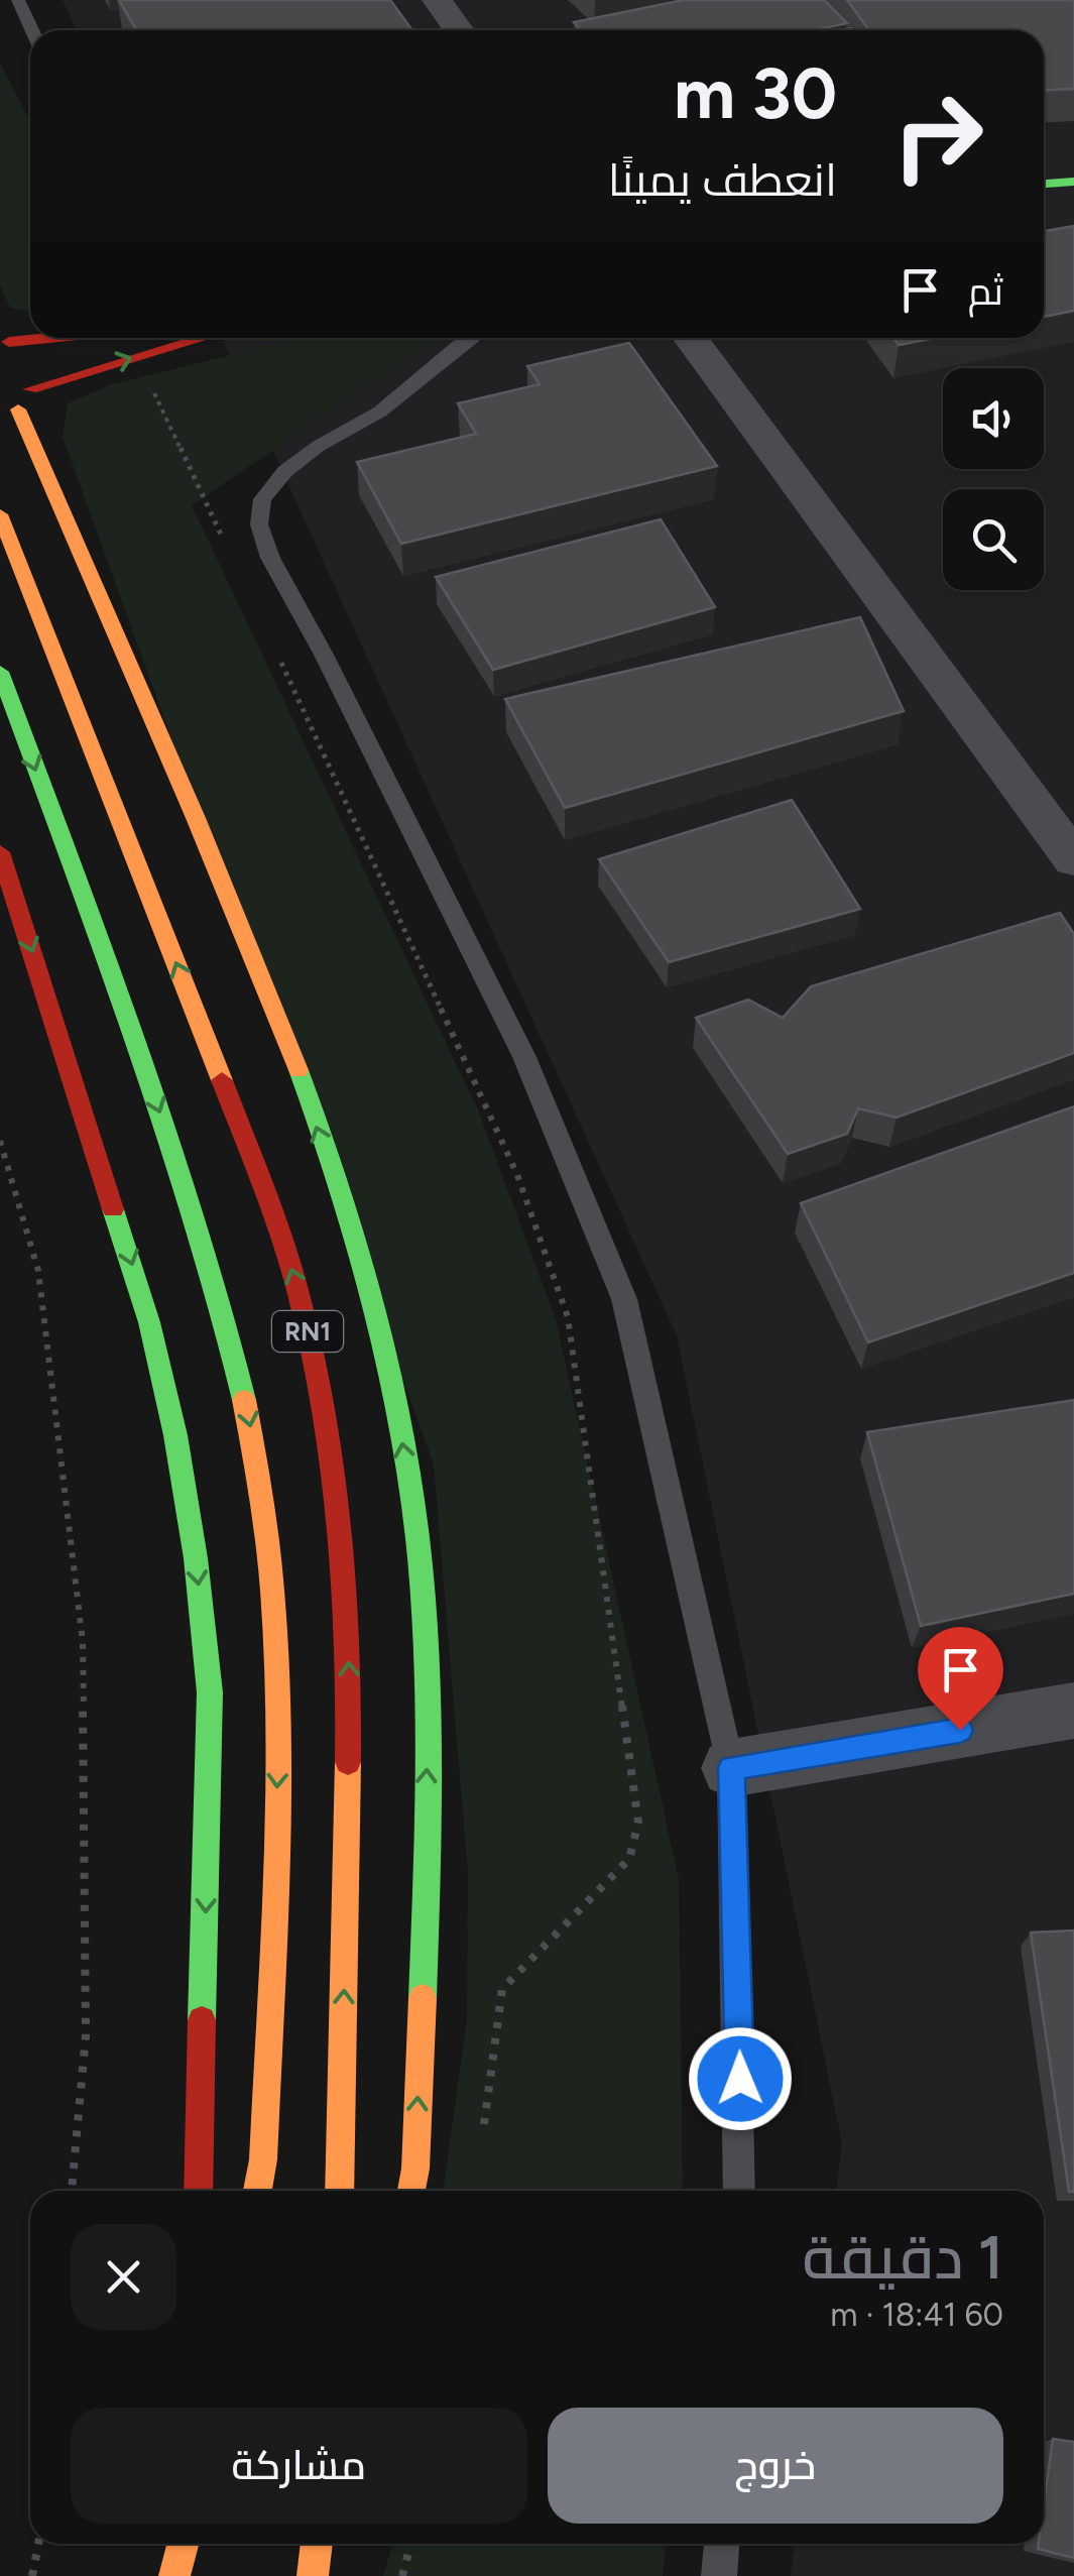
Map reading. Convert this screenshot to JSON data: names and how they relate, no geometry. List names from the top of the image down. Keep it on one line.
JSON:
{"streets":{"main road":["RN1"]},"page":{"turn":["30 m","انعطف يمينًا"],"then":"ثم","heading":["1 دقيقة","60 m · 18:41"],"buttons":["خروج","مشاركة"]}}
